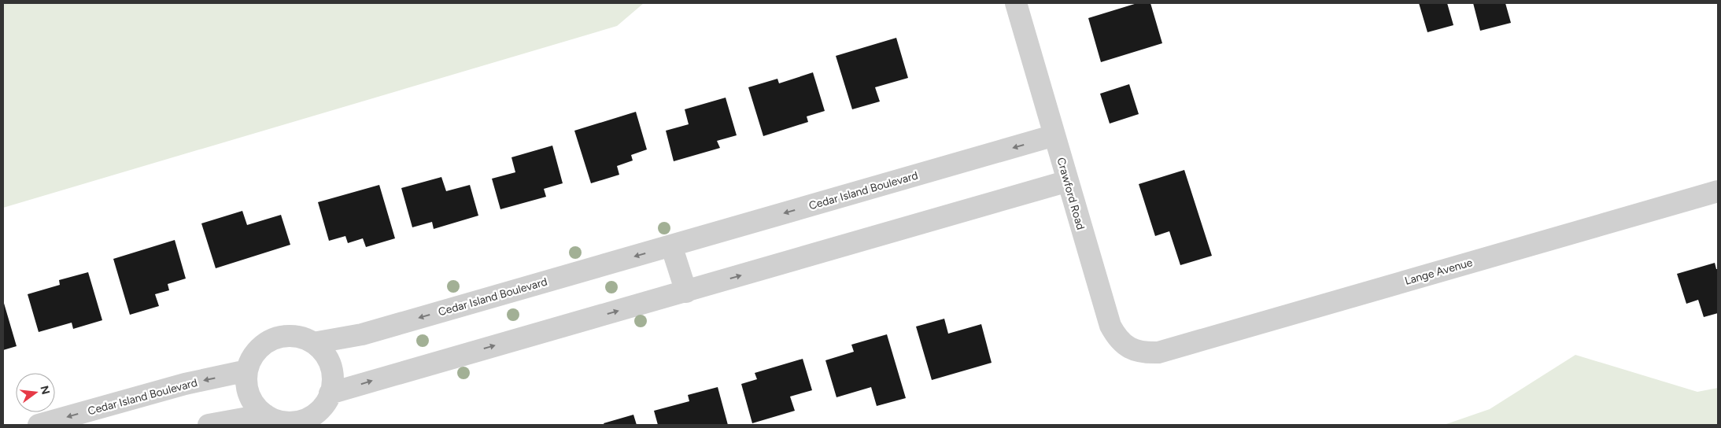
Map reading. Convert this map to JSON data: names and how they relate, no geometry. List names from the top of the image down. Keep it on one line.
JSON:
{"streets":{"street":["Cedar Island Boulevard","Crawford Road","Lange Avenue"]},"crossings":[["Cedar Island Boulevard","Crawford Road"],["Crawford Road","Lange Avenue"]],"north":"right"}
